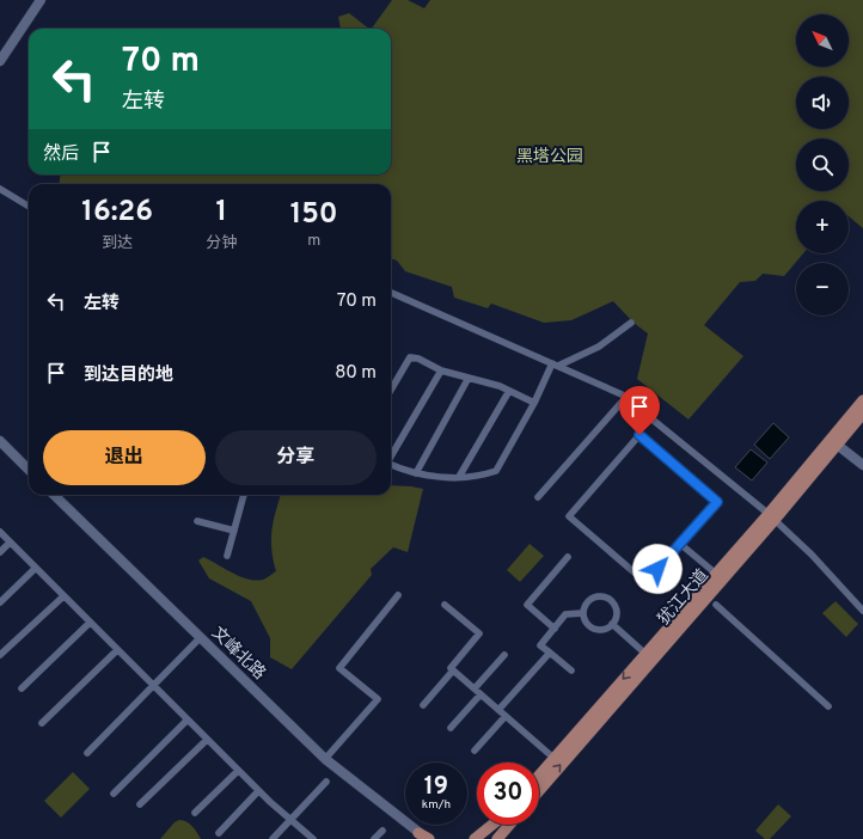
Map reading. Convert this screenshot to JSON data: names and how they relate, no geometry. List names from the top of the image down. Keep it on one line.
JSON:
{"streets":{"main road":["犹江大道"],"street":["文峰北路"]},"parks":["黑塔公园"],"north":"top left","page":{"map_buttons":["+","−"],"turn":["70 m","左转"],"then":"然后","eta":["16:26","到达","1","分钟","150","m"],"list":[{"name":"左转","value":"70 m"},{"name":"到达目的地","value":"80 m"}],"buttons":["退出","分享"],"speed":"19 km/h","limit":"30"}}
